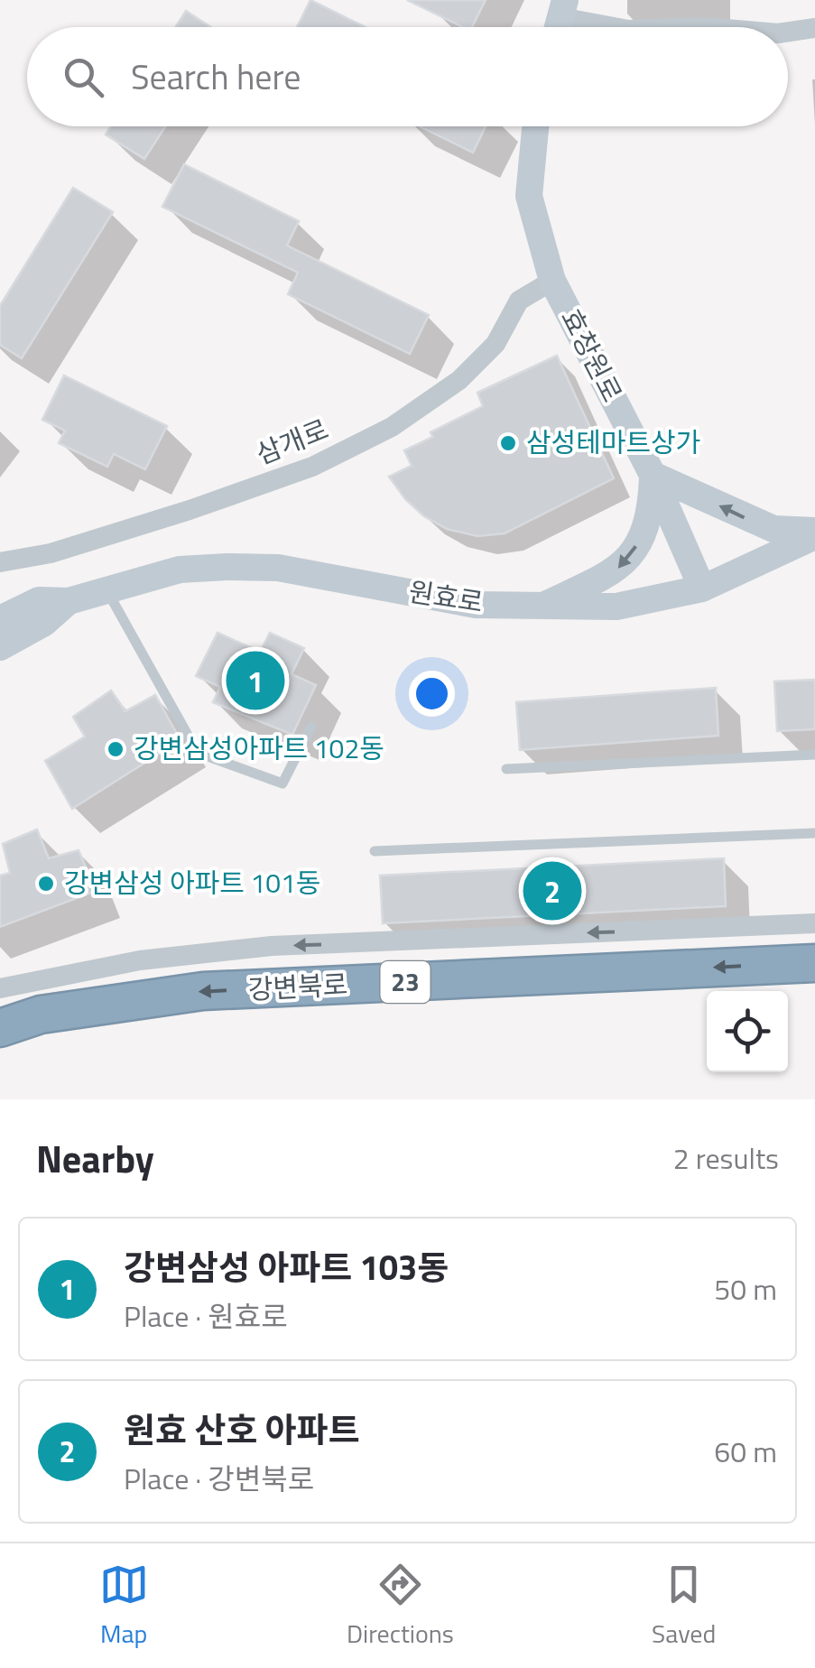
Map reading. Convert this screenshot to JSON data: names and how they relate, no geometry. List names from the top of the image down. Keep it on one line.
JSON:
{"streets":{"highway":["23","강변북로"],"main road":["효창원로","원효로"],"street":["삼개로"]},"crossings":[["효창원로","삼개로"],["효창원로","원효로"]],"one_way":["강변북로"],"places":["삼성테마트상가","강변삼성아파트 102동","강변삼성 아파트 101동"],"page":{"search":"Search here","pins":["1","2"],"heading":["Nearby","2 results"],"list":[{"mark":"1","name":"강변삼성 아파트 103동","note":"Place · 원효로","value":"50 m"},{"mark":"2","name":"원효 산호 아파트","note":"Place · 강변북로","value":"60 m"}],"nav":["Map","Directions","Saved"]}}
